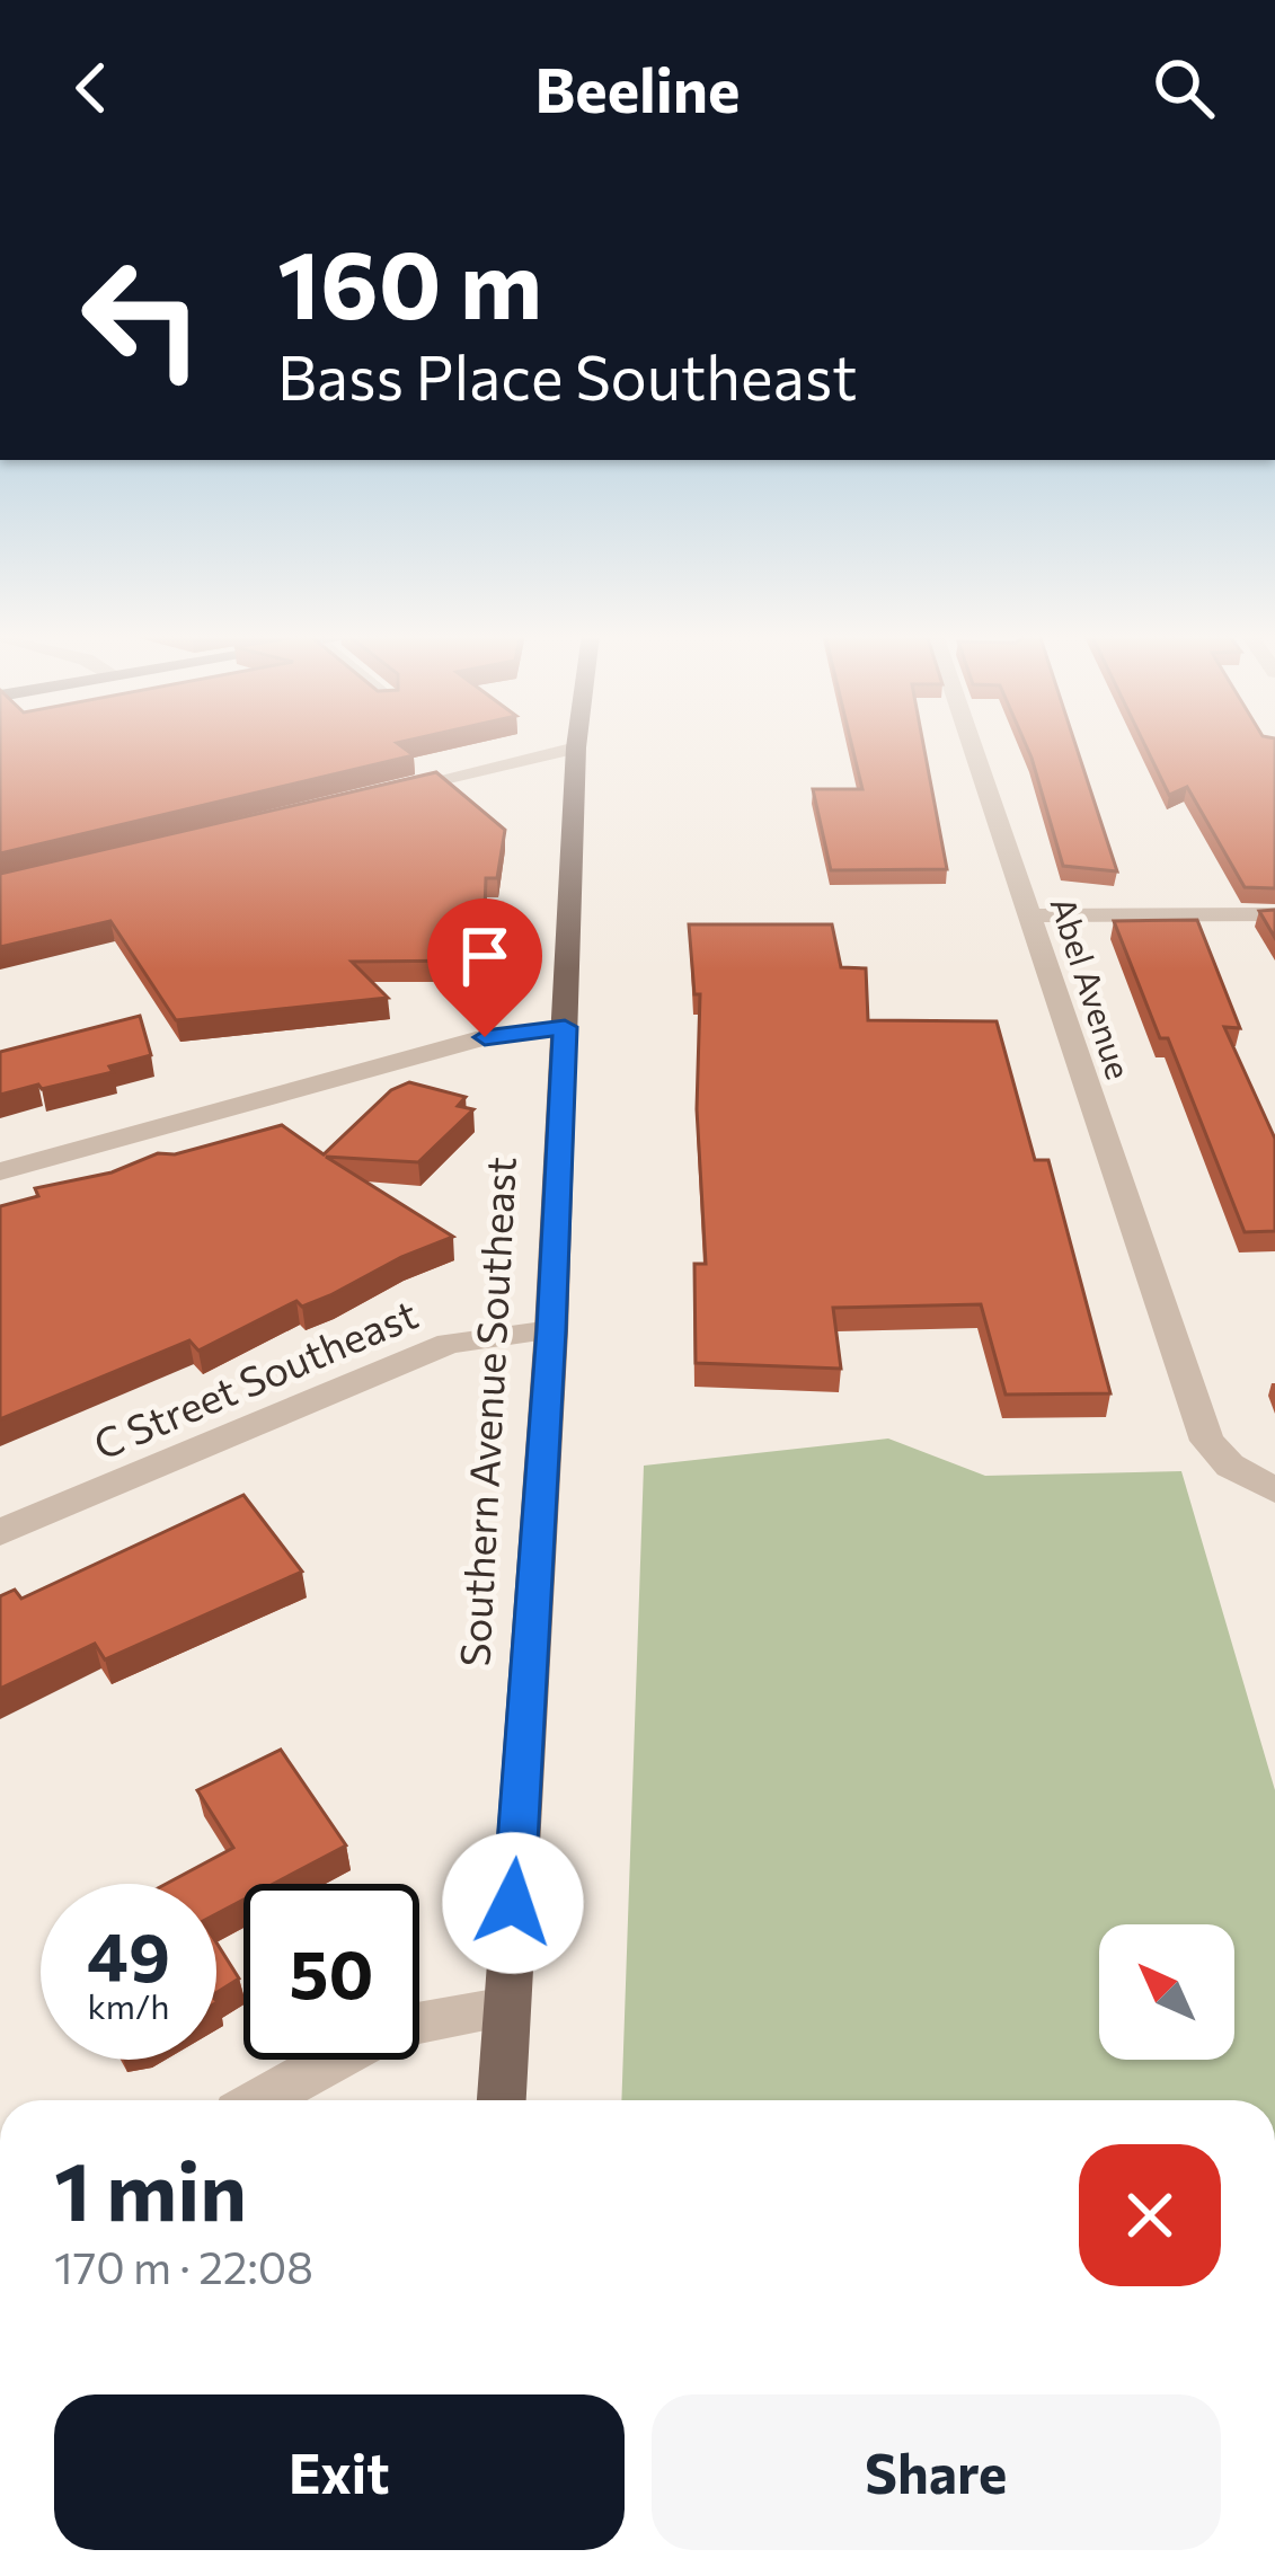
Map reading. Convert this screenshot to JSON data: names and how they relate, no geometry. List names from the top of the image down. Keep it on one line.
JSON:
{"streets":{"main road":["Southern Avenue Southeast"],"street":["Abel Avenue","C Street Southeast"]},"crossings":[["C Street Southeast","Southern Avenue Southeast"]],"north":"top left","page":{"header":"Beeline","turn":["160 m","Bass Place Southeast"],"speed":"49 km/h","limit":"50","heading":["1 min","170 m · 22:08"],"buttons":["Exit","Share"]}}
